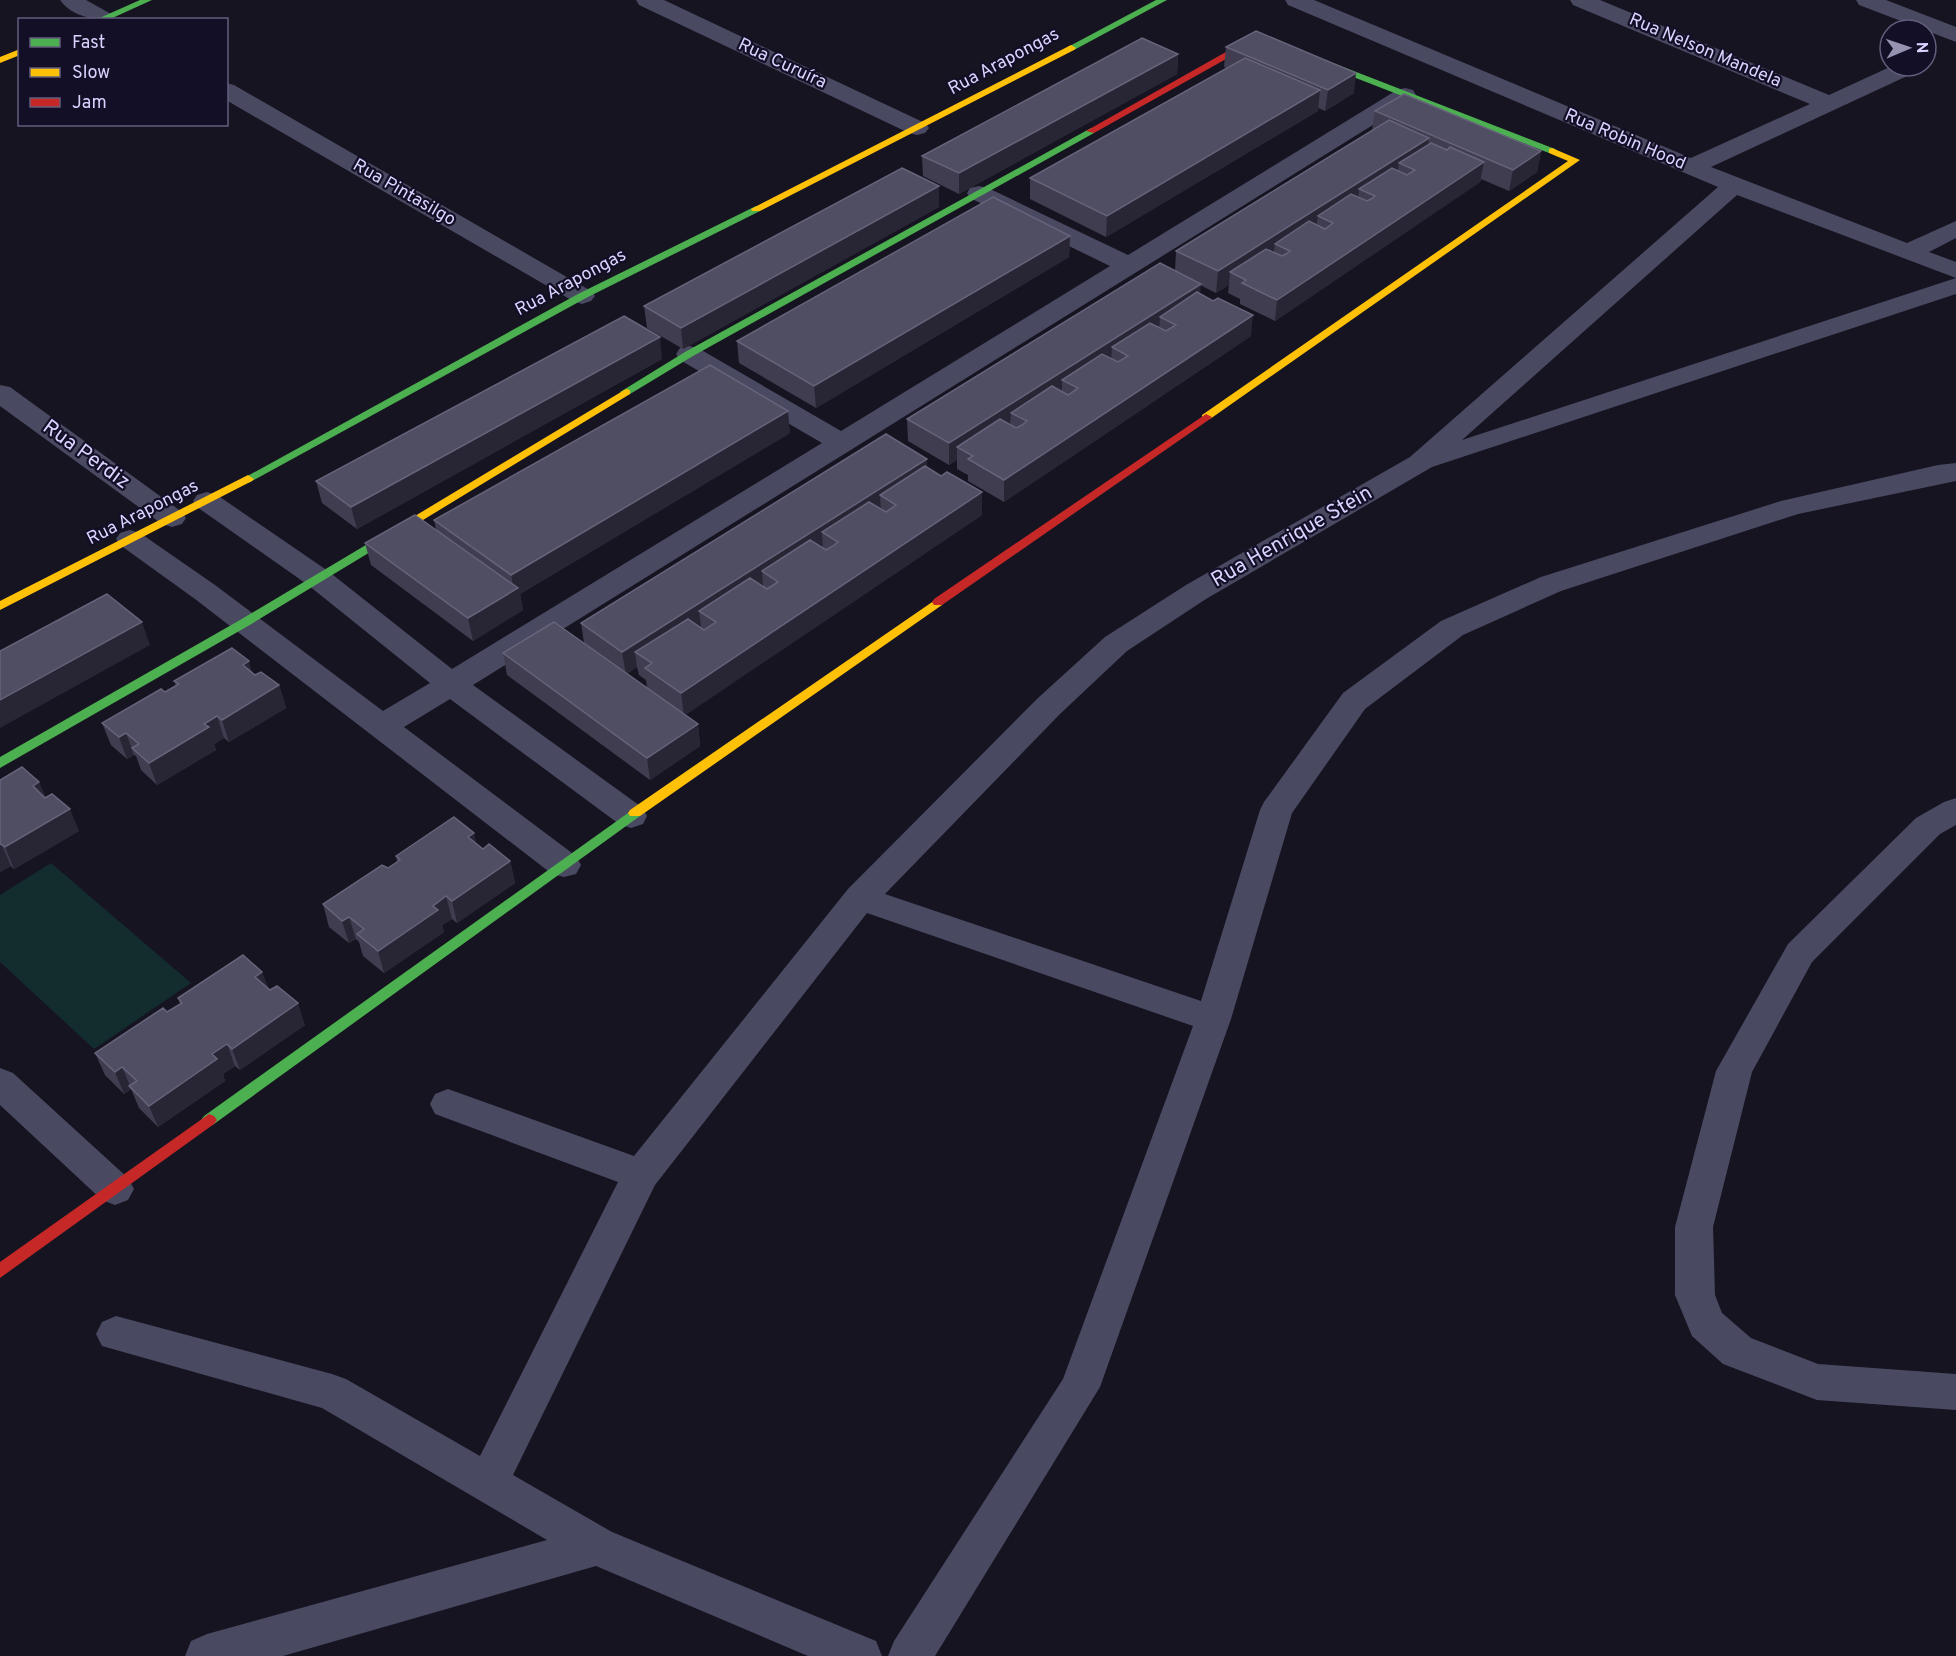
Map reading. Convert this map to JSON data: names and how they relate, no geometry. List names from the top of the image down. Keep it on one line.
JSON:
{"streets":{"street":["Rua Nelson Mandela","Rua Arapongas","Rua Curuíra","Rua Robin Hood","Rua Pintasilgo","Rua Perdiz","Rua Henrique Stein"]},"crossings":[["Rua Arapongas","Rua Curuíra"],["Rua Arapongas","Rua Pintasilgo"],["Rua Arapongas","Rua Perdiz"],["Rua Robin Hood","Rua Henrique Stein"]],"legend":["Fast","Slow","Jam"],"north":"right"}
